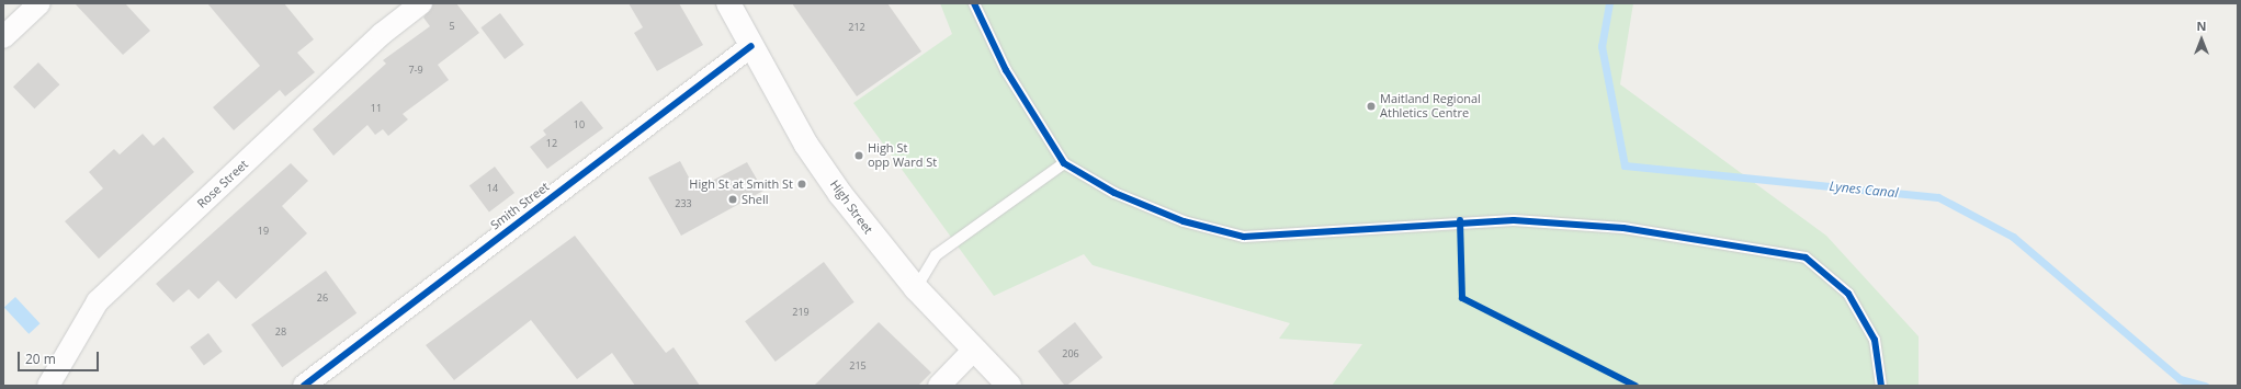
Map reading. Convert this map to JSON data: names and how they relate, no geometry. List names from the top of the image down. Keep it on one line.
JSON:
{"streets":{"main road":["High Street"],"street":["Rose Street","Smith Street"]},"crossings":[["Smith Street","High Street"]],"water":["Lynes Canal"],"places":["Maitland Regional Athletics Centre","High St opp Ward St","High St at Smith St","Shell"],"house_numbers":["5","212","7-9","11","10","12","14","233","19","26","219","28","206","215"],"scale_bar":"20 m","north":"top"}
